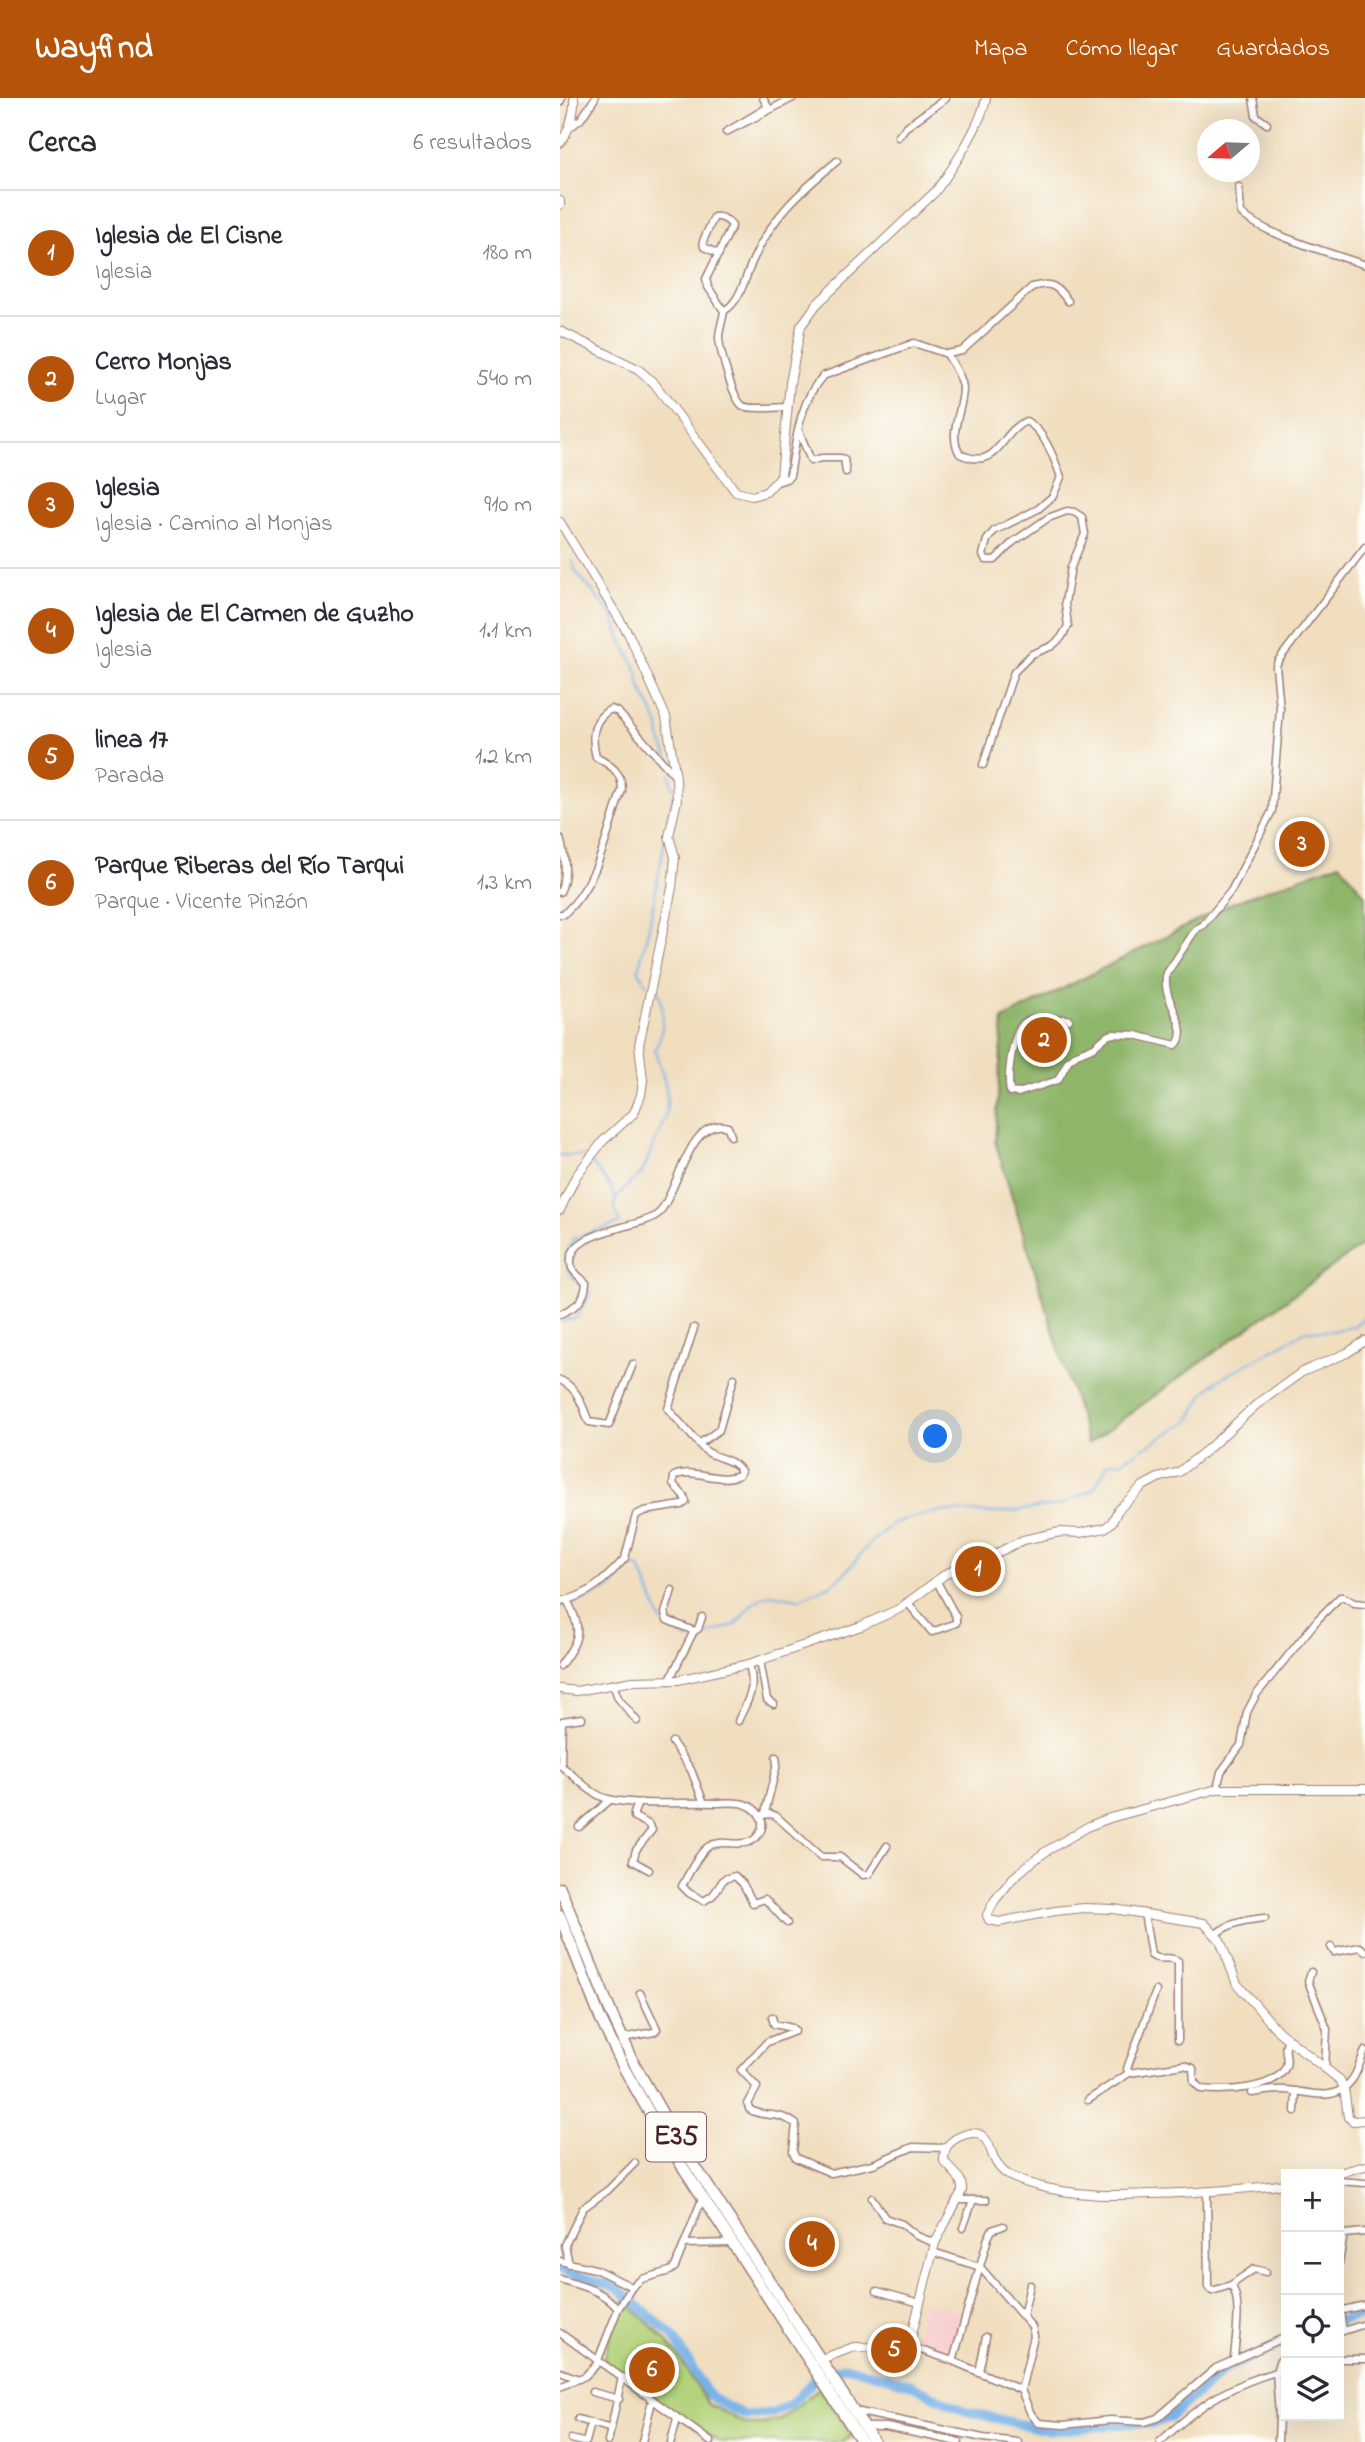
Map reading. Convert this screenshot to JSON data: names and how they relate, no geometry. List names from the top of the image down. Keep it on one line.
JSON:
{"streets":{"highway":["E35"]},"north":"left","page":{"header":"Wayfind","nav":["Mapa","Cómo llegar","Guardados"],"heading":["Cerca","6 resultados"],"list":[{"mark":"1","name":"Iglesia de El Cisne","note":"Iglesia","value":"180 m"},{"mark":"2","name":"Cerro Monjas","note":"Lugar","value":"540 m"},{"mark":"3","name":"Iglesia","note":"Iglesia · Camino al Monjas","value":"910 m"},{"mark":"4","name":"Iglesia de El Carmen de Guzho","note":"Iglesia","value":"1.1 km"},{"mark":"5","name":"linea 17","note":"Parada","value":"1.2 km"},{"mark":"6","name":"Parque Riberas del Río Tarqui","note":"Parque · Vicente Pinzón","value":"1.3 km"}],"pins":["3","2","1","4","5","6"],"map_buttons":["+","−"]}}
